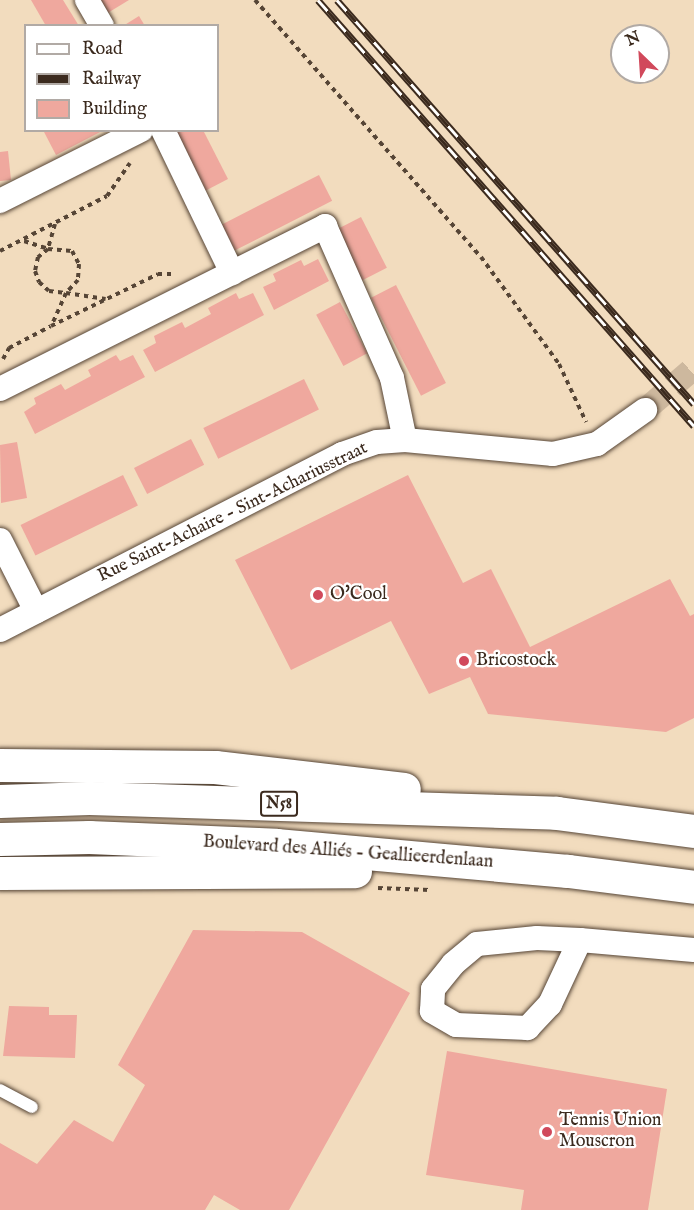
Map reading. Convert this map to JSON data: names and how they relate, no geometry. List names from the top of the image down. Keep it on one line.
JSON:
{"streets":{"highway":["N58","Boulevard des Alliés - Geallieerdenlaan"],"street":["Rue Saint-Achaire - Sint-Achariusstraat"]},"places":["O'Cool","Bricostock","Tennis Union Mouscron"],"legend":["Road","Railway","Building"],"north":"top left"}
